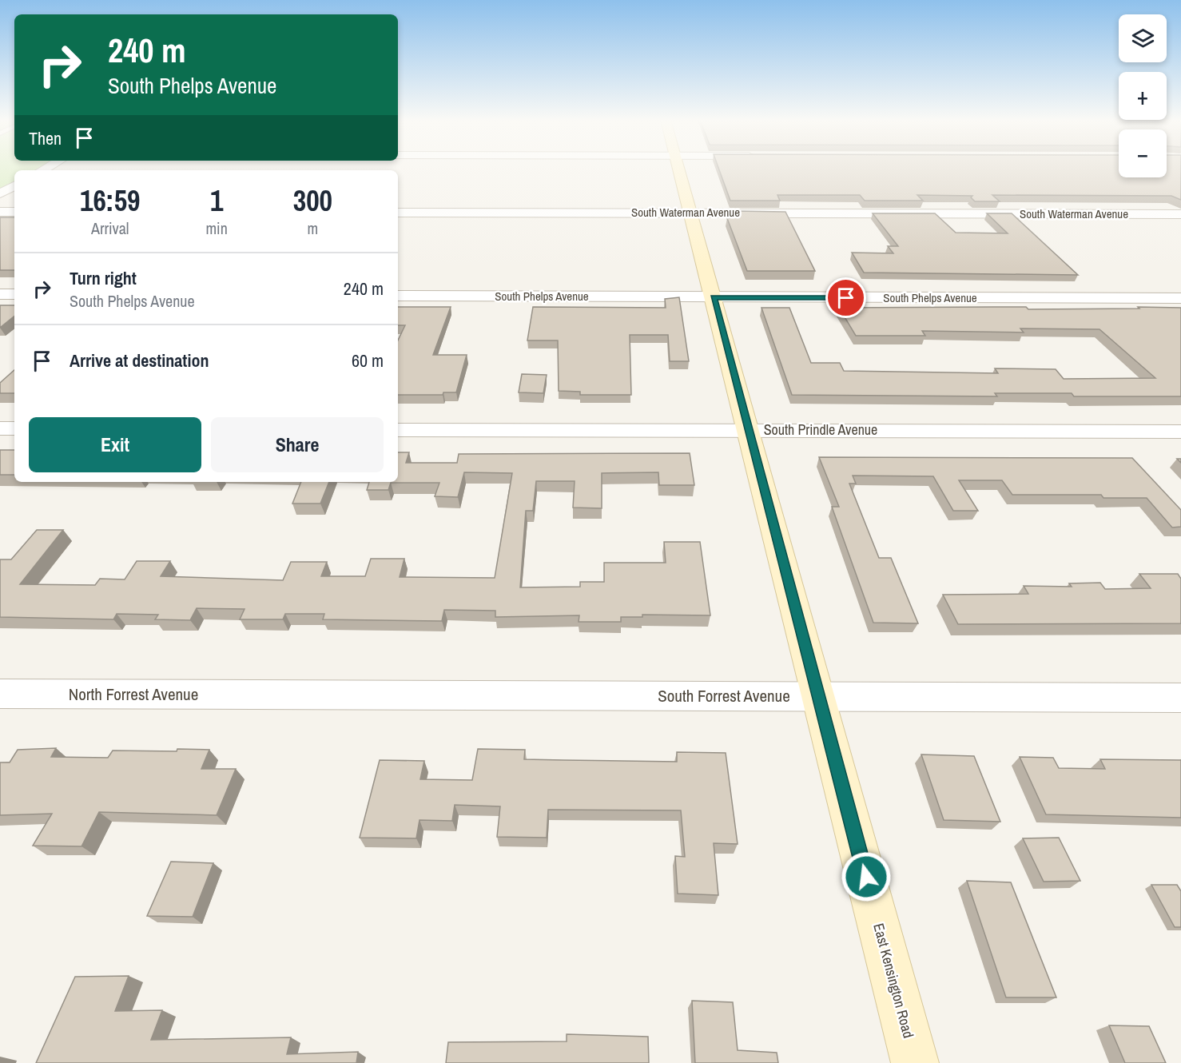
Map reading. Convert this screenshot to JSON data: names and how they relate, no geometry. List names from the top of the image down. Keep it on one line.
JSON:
{"streets":{"main road":["East Kensington Road"],"street":["South Waterman Avenue","South Phelps Avenue","South Prindle Avenue","North Forrest Avenue","South Forrest Avenue"]},"crossings":[["South Waterman Avenue","East Kensington Road"],["South Phelps Avenue","East Kensington Road"],["South Prindle Avenue","East Kensington Road"],["North Forrest Avenue","South Forrest Avenue"],["South Forrest Avenue","East Kensington Road"]],"page":{"map_buttons":["+","−"],"turn":["240 m","South Phelps Avenue"],"then":"Then","eta":["16:59","Arrival","1","min","300","m"],"list":[{"name":"Turn right","note":"South Phelps Avenue","value":"240 m"},{"name":"Arrive at destination","value":"60 m"}],"buttons":["Exit","Share"]}}
